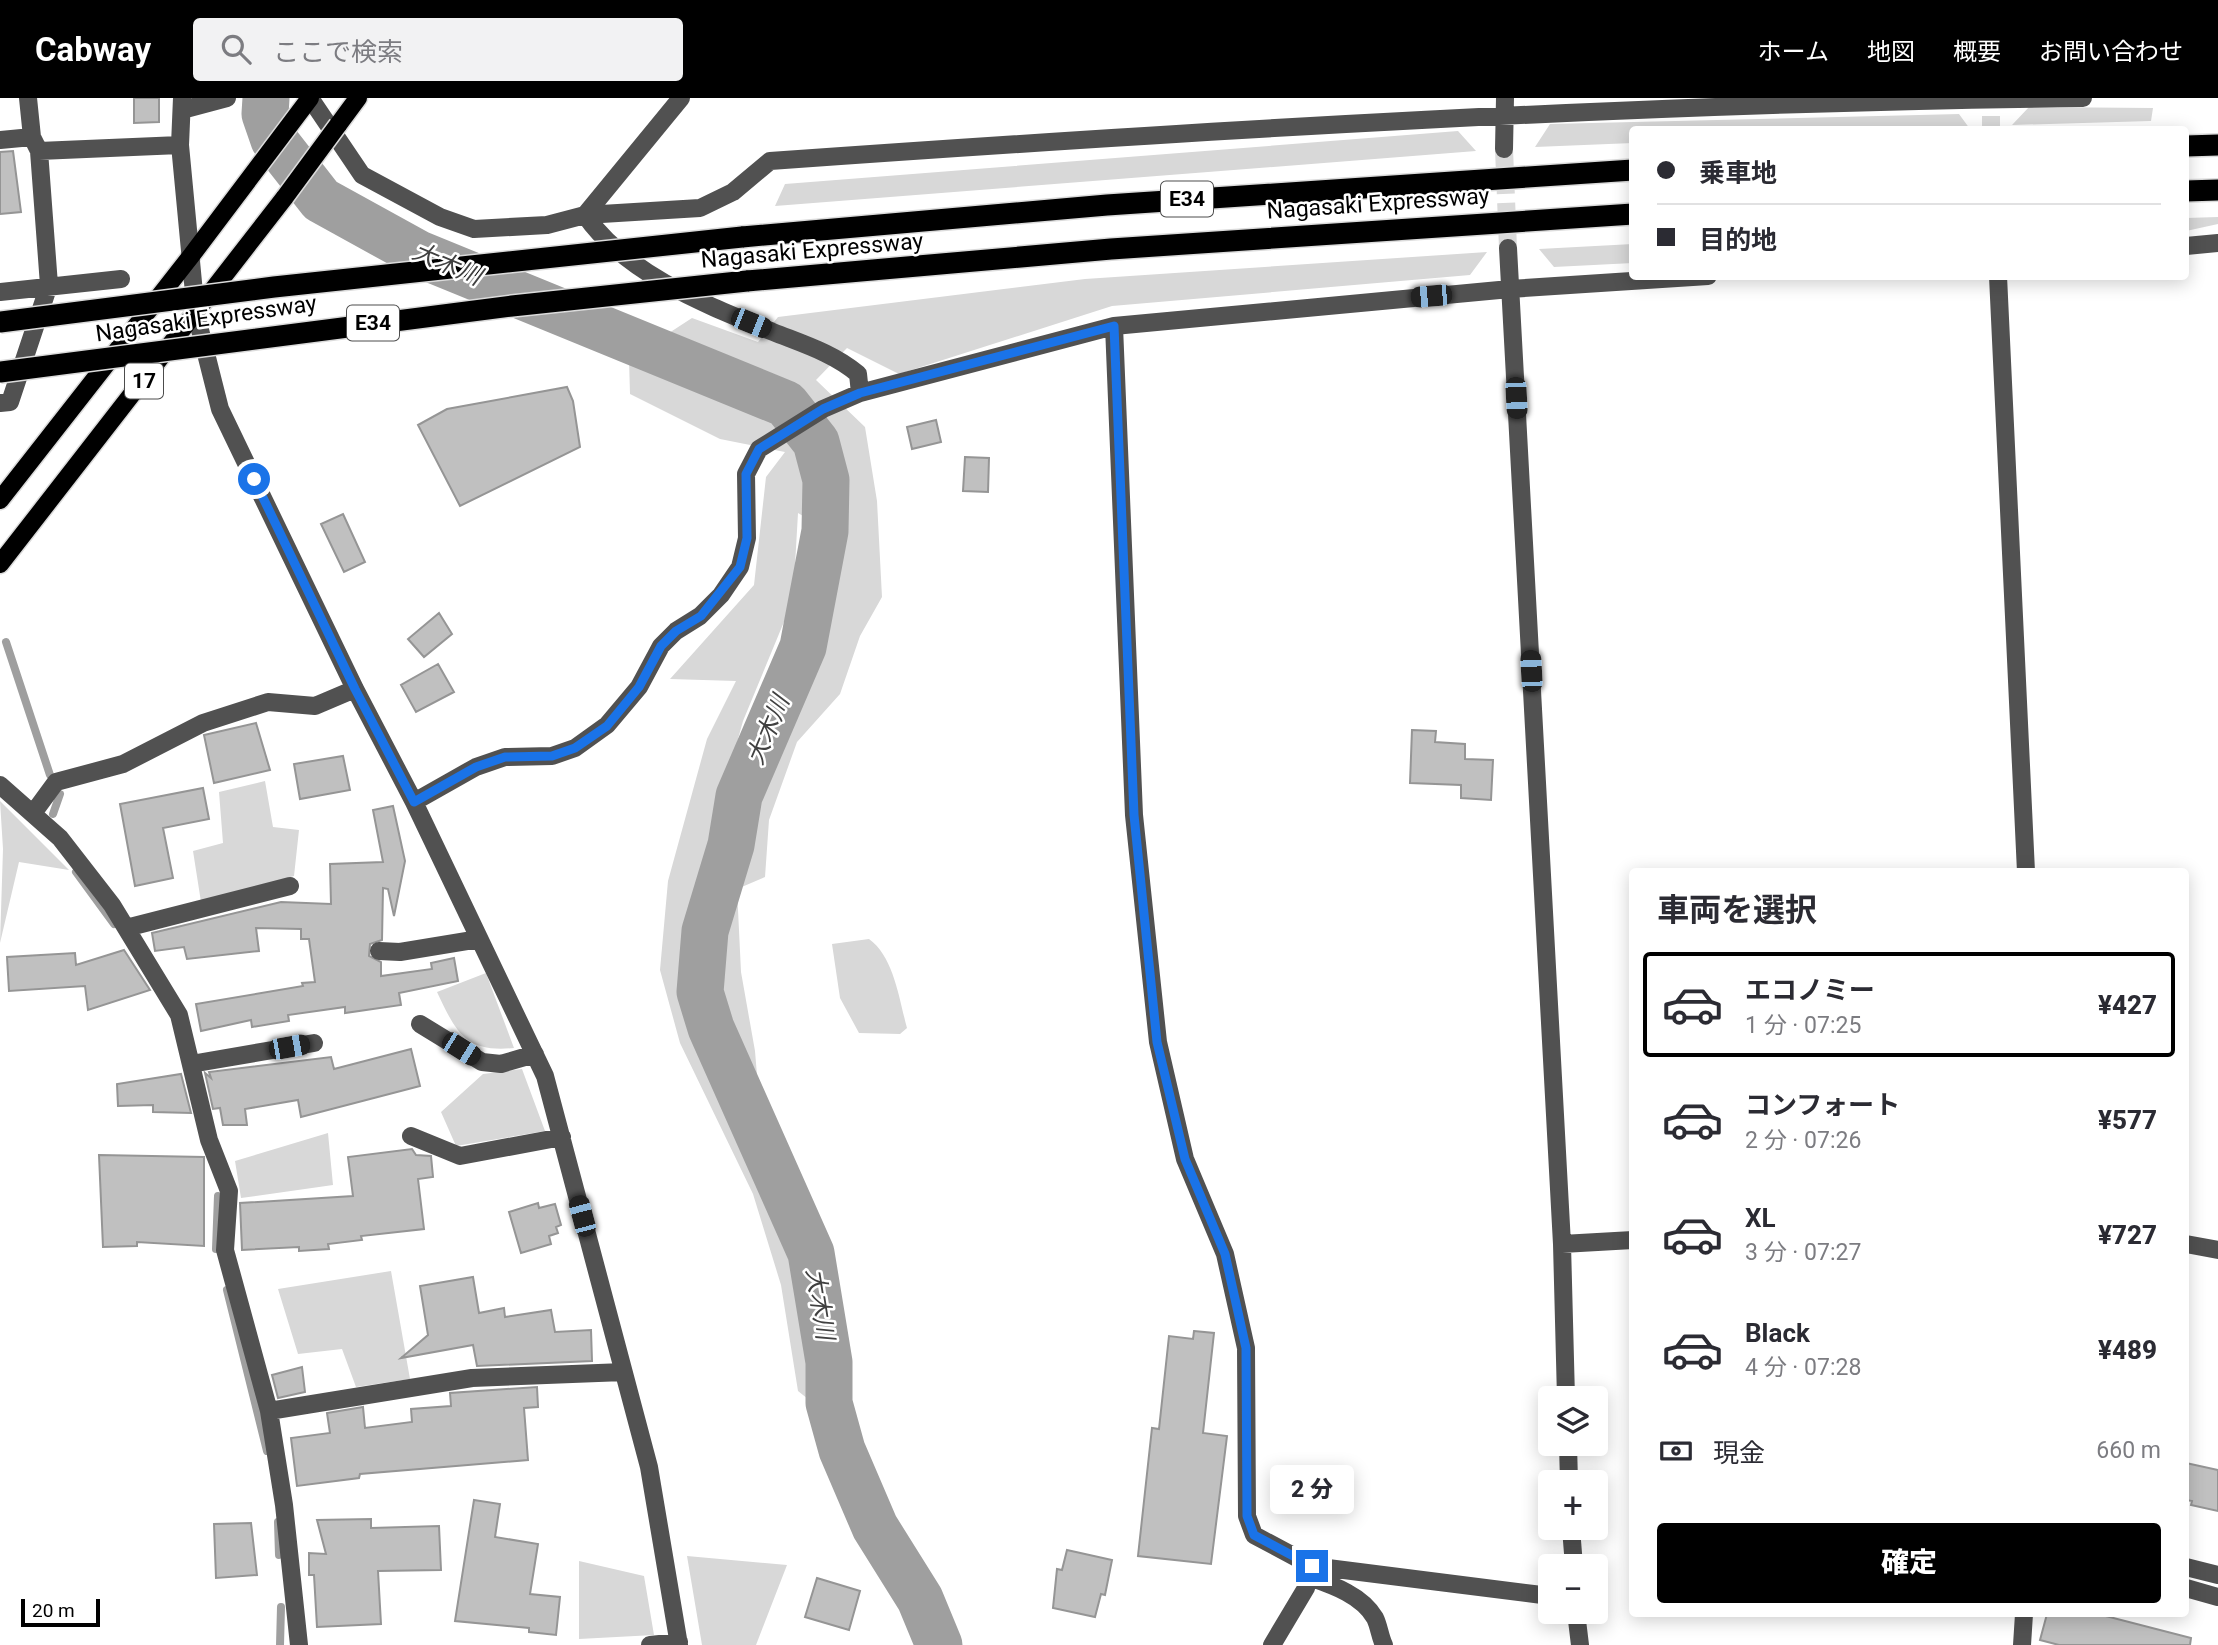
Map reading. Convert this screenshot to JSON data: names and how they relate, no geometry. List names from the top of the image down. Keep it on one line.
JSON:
{"streets":{"highway":["E34","Nagasaki Expressway"],"main road":["17"]},"water":["大木川"],"scale_bar":"20 m","page":{"header":"Cabway","search":"ここで検索","nav":["ホーム","地図","概要","お問い合わせ"],"banner":["乗車地","目的地"],"heading":"車両を選択","list":[{"name":"エコノミー","note":"1 分 · 07:25","value":"¥427"},{"name":"コンフォート","note":"2 分 · 07:26","value":"¥577"},{"name":"XL","note":"3 分 · 07:27","value":"¥727"},{"name":"Black","note":"4 分 · 07:28","value":"¥489"}],"map_buttons":["+","−"],"pay":["現金","660 m"],"bubble":"2 分","buttons":"確定","scale":"20 m"}}
